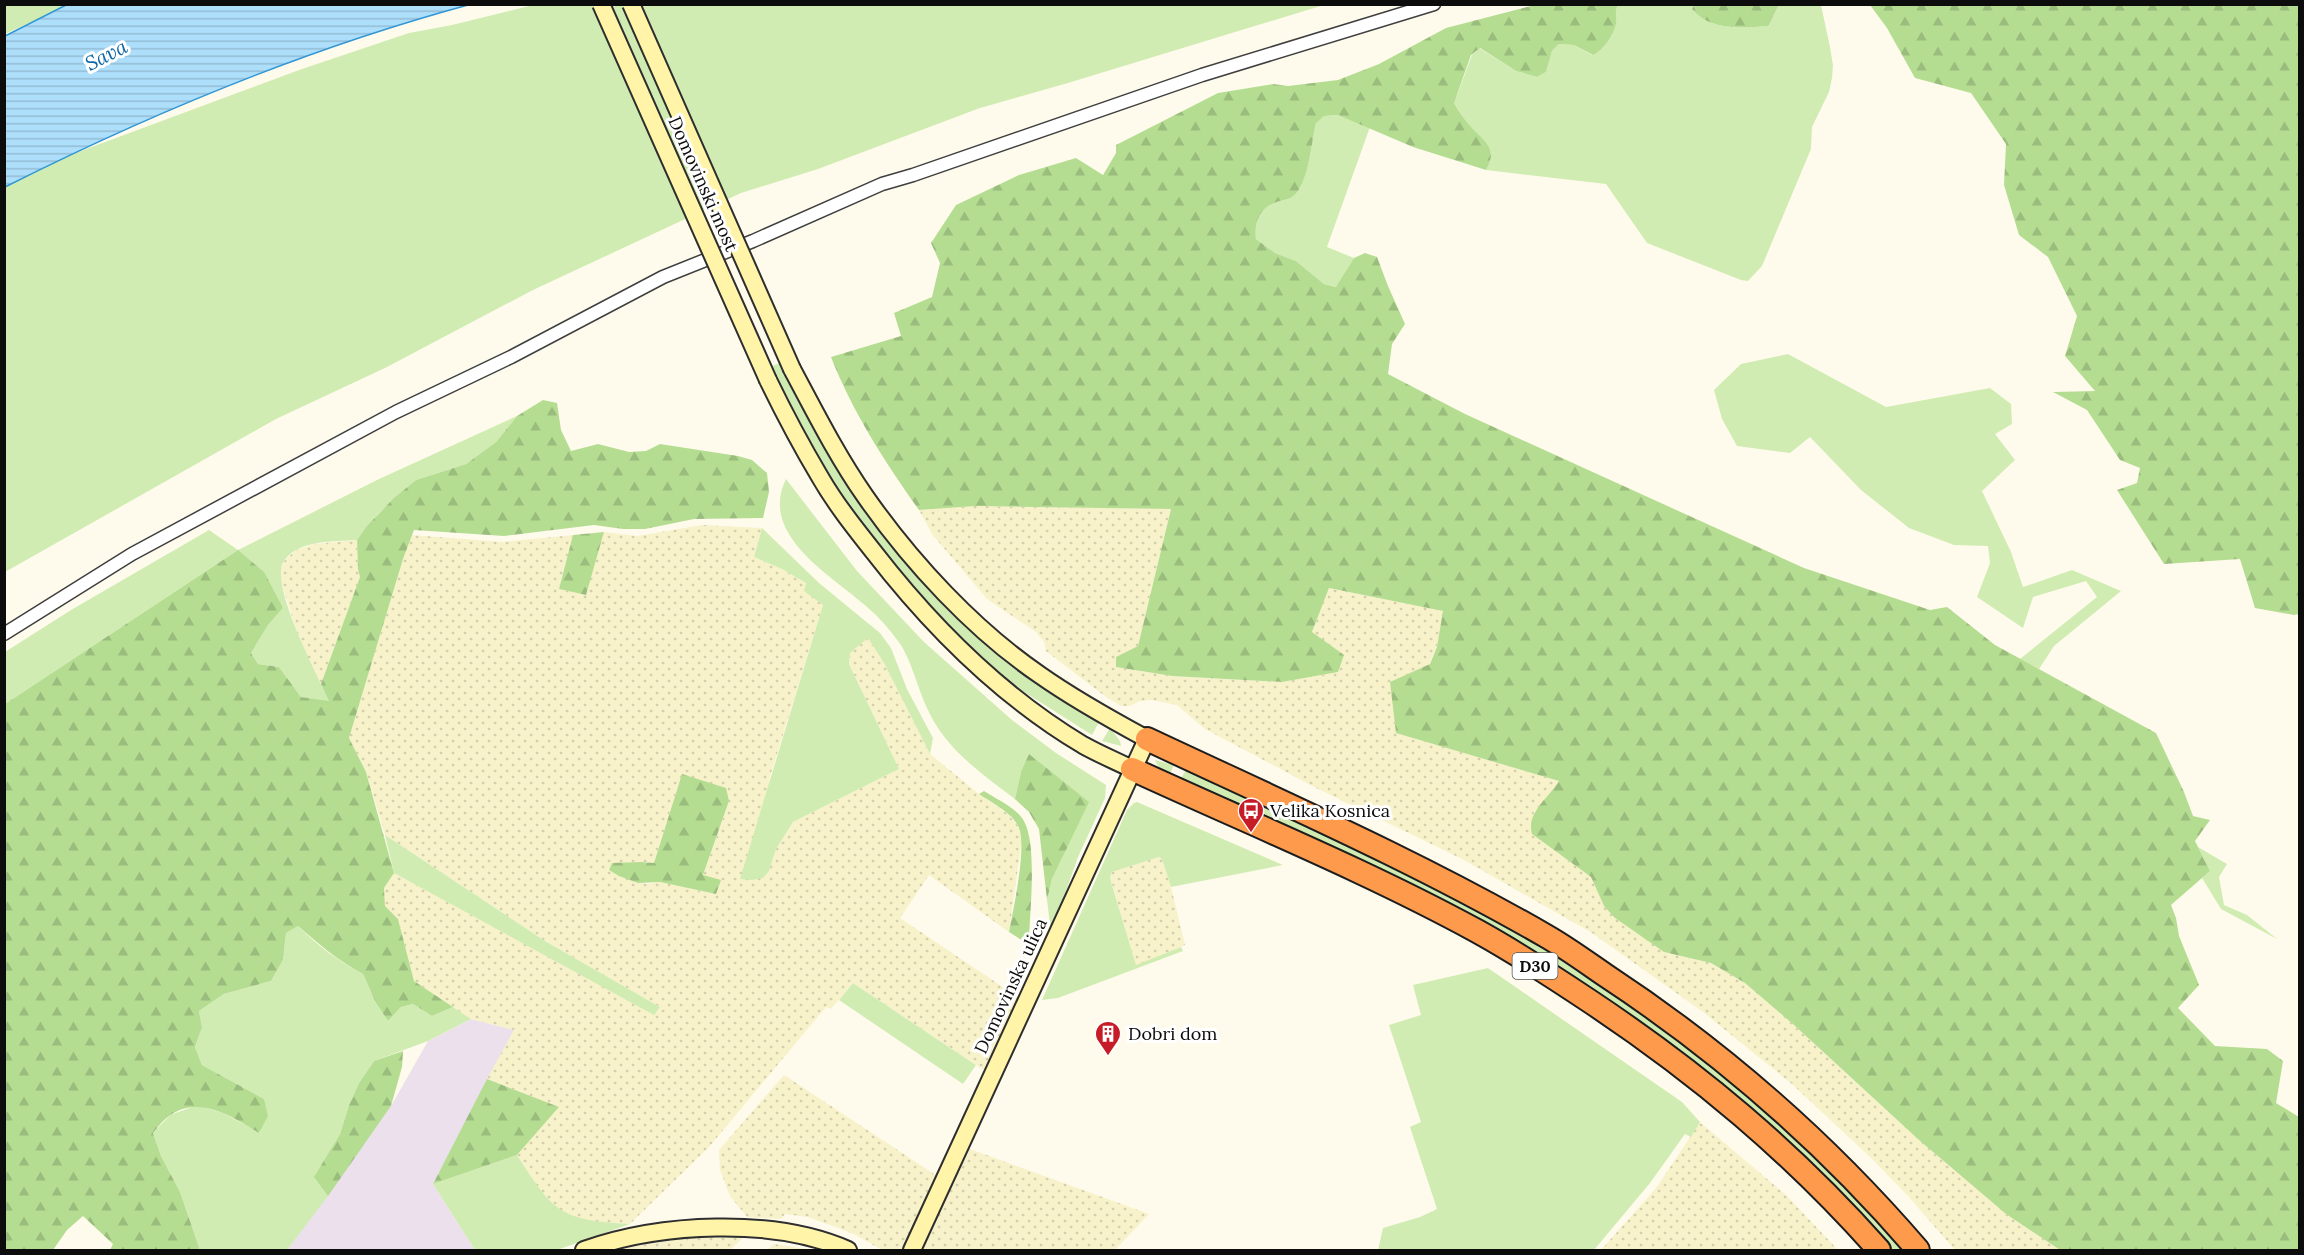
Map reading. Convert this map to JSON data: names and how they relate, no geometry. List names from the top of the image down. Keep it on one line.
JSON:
{"streets":{"highway":["D30"],"main road":["Domovinski most","Domovinska ulica"]},"crossings":[["Domovinski most","D30"],["Domovinski most","Domovinska ulica"],["D30","Domovinska ulica"]],"water":["Sava"],"places":{"bus stop":["Velika Kosnica"],"building":["Dobri dom"]}}
